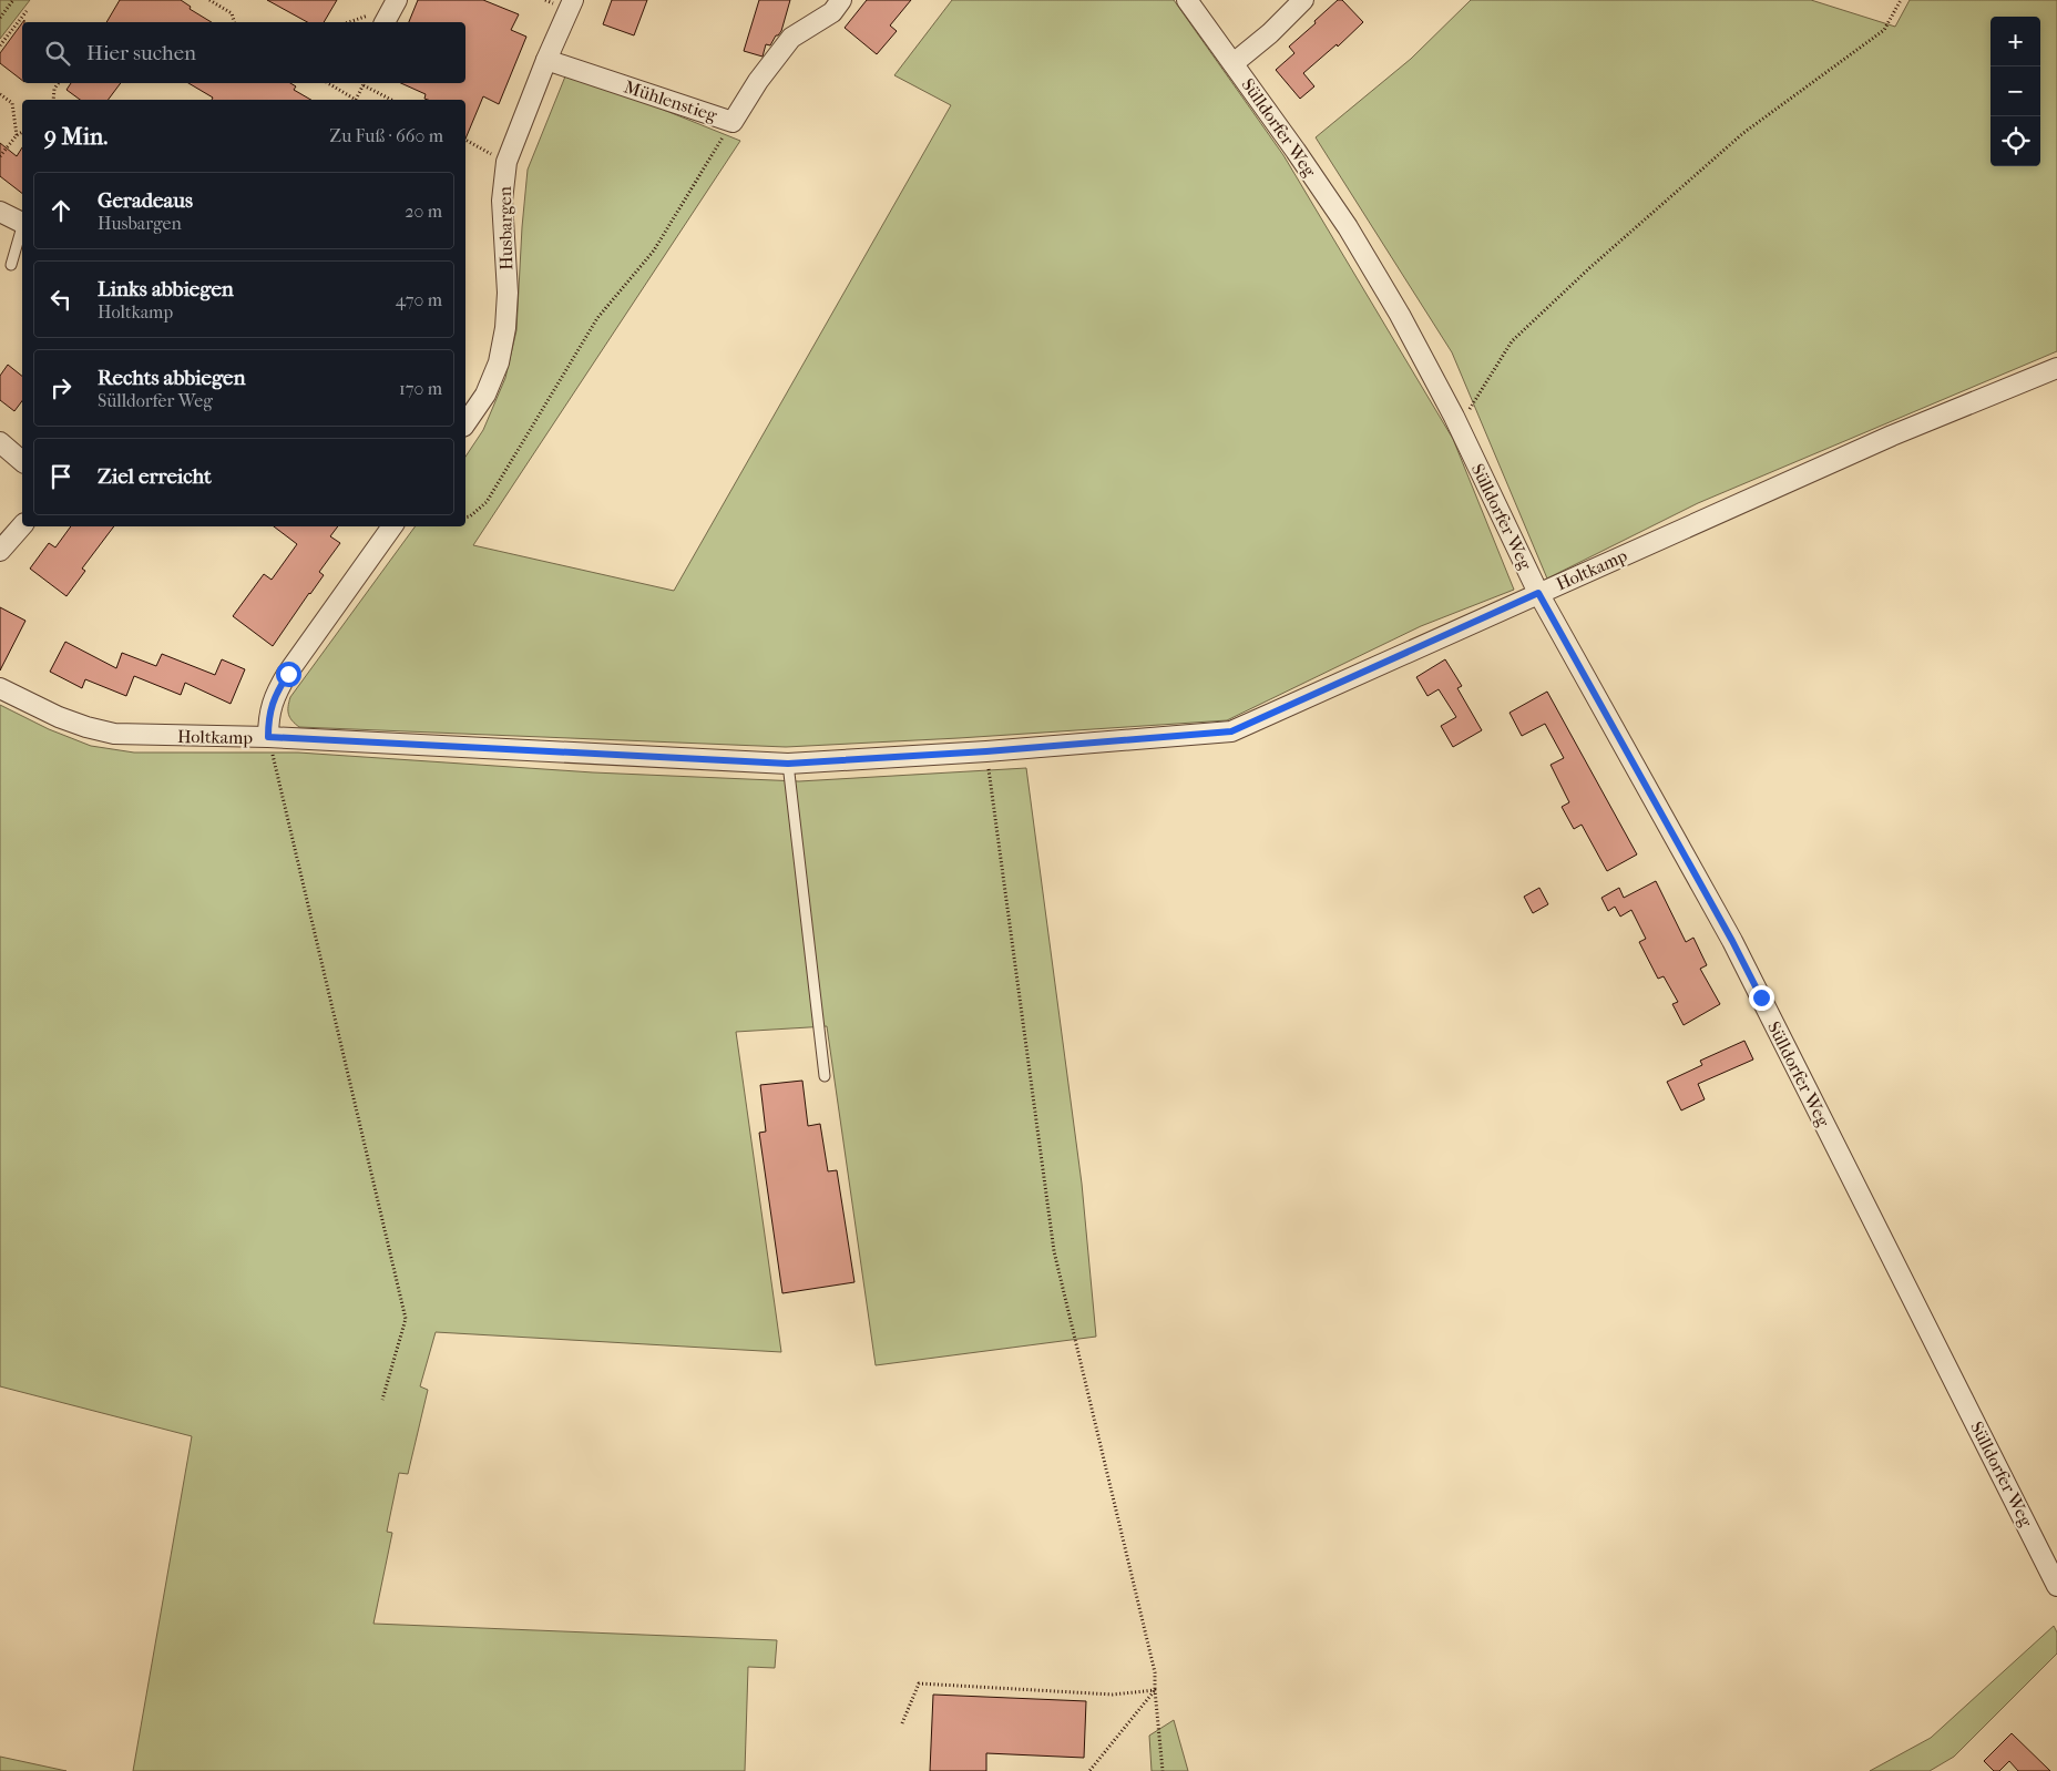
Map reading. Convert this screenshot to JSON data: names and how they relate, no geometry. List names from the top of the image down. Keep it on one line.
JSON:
{"streets":{"street":["Mühlenstieg","Sülldorfer Weg","Husbargen","Holtkamp"]},"crossings":[["Mühlenstieg","Husbargen"],["Sülldorfer Weg","Holtkamp"]],"page":{"map_buttons":["+","−"],"search":"Hier suchen","heading":["9 Min.","Zu Fuß · 660 m"],"list":[["Geradeaus","Husbargen","20 m"],["Links abbiegen","Holtkamp","470 m"],["Rechts abbiegen","Sülldorfer Weg","170 m"],"Ziel erreicht"]}}
